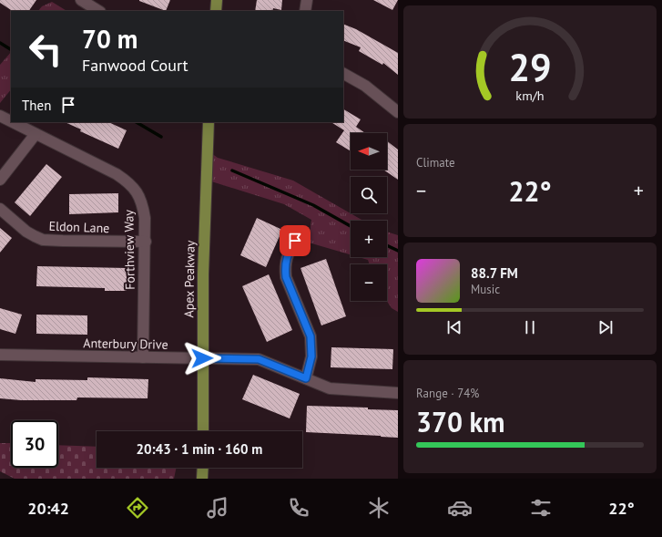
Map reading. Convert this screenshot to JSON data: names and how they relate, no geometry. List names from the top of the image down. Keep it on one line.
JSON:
{"streets":{"main road":["Apex Peakway"],"street":["Eldon Lane","Forthview Way","Anterbury Drive"]},"crossings":[["Eldon Lane","Forthview Way"],["Forthview Way","Anterbury Drive"],["Apex Peakway","Anterbury Drive"]],"north":"left","page":{"turn":["70 m","Fanwood Court"],"then":"Then","tile":["Climate",["Range · 74%","370 km"]],"map_buttons":["+","−"],"heat":["−","22°","+"],"song":["88.7 FM","Music"],"limit":"30","trip":"20:43 · 1 min · 160 m","tabs":["20:42","22°"],"gauge":["29","km/h"]}}
